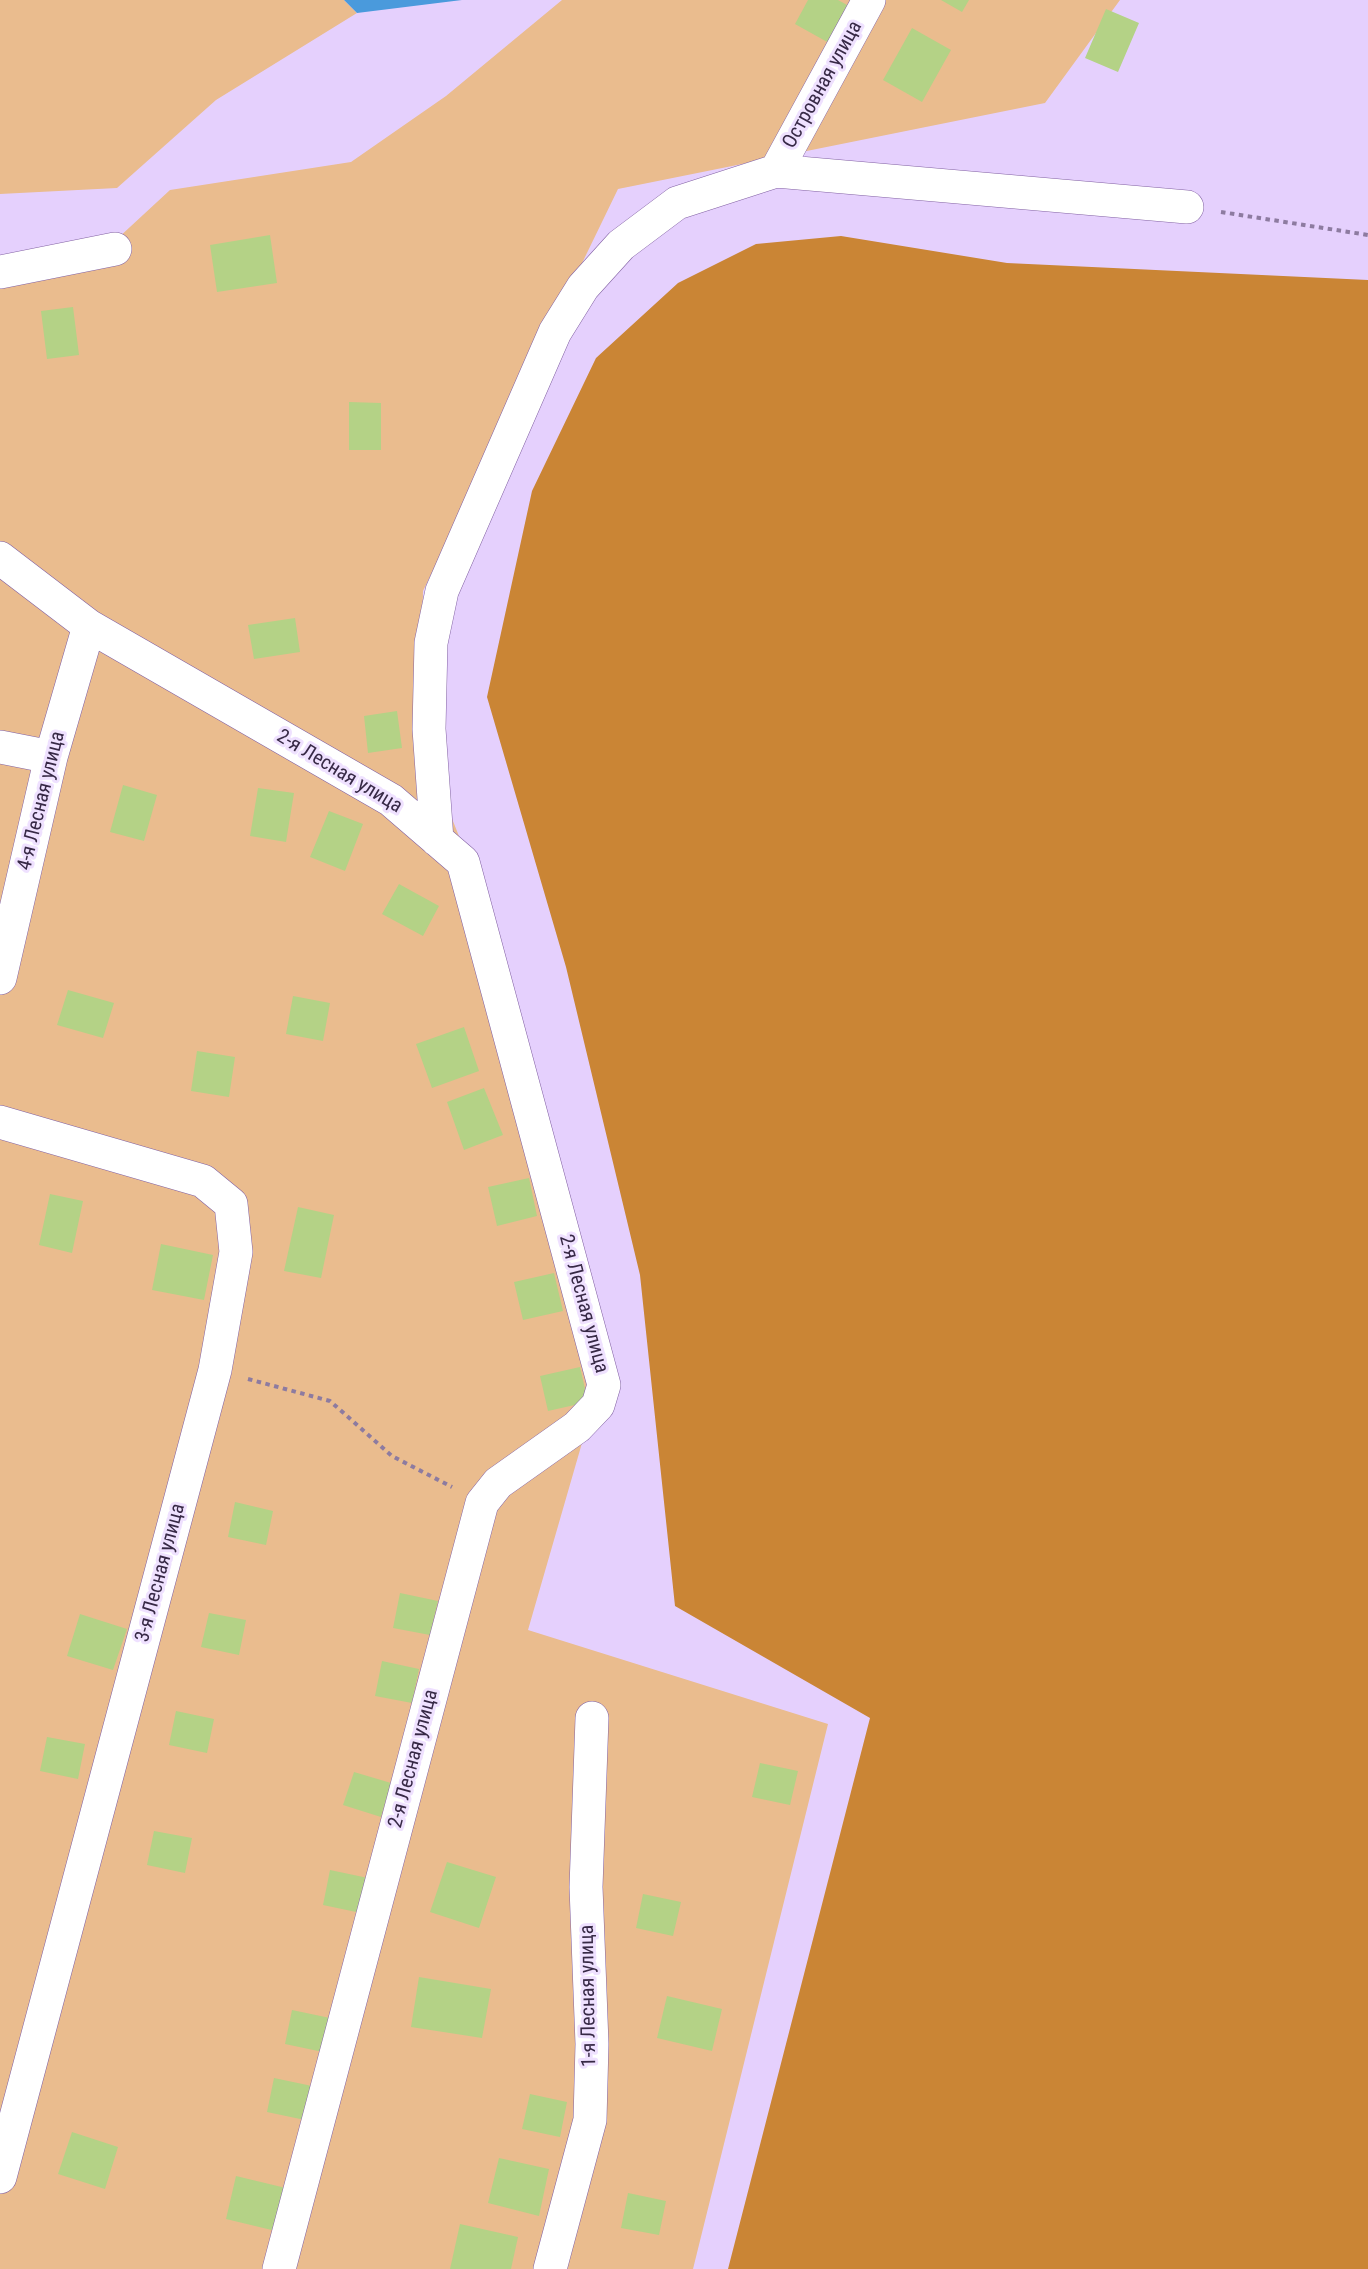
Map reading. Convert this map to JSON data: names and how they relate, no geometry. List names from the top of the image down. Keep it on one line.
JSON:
{"streets":{"street":["Островная улица","2-я Лесная улица","4-я Лесная улица","3-я Лесная улица","1-я Лесная улица"]},"crossings":[["2-я Лесная улица","4-я Лесная улица"]]}
